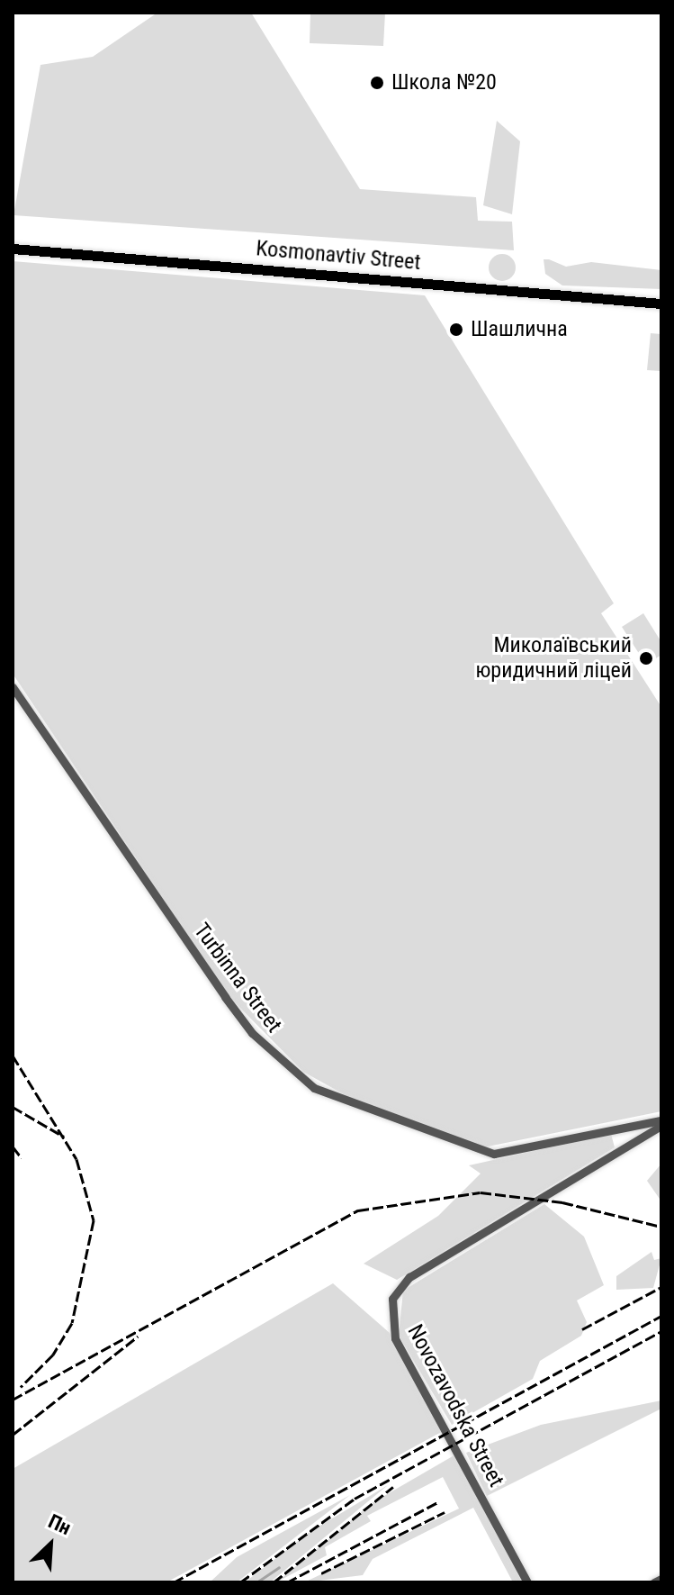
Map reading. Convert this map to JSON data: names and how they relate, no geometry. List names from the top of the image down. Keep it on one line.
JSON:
{"streets":{"main road":["Kosmonavtiv Street"],"street":["Turbinna Street","Novozavodska Street"]},"crossings":[["Turbinna Street","Novozavodska Street"]],"places":["Школа №20","Шашлична","Миколаївський юридичний ліцей"],"north":"top right"}
